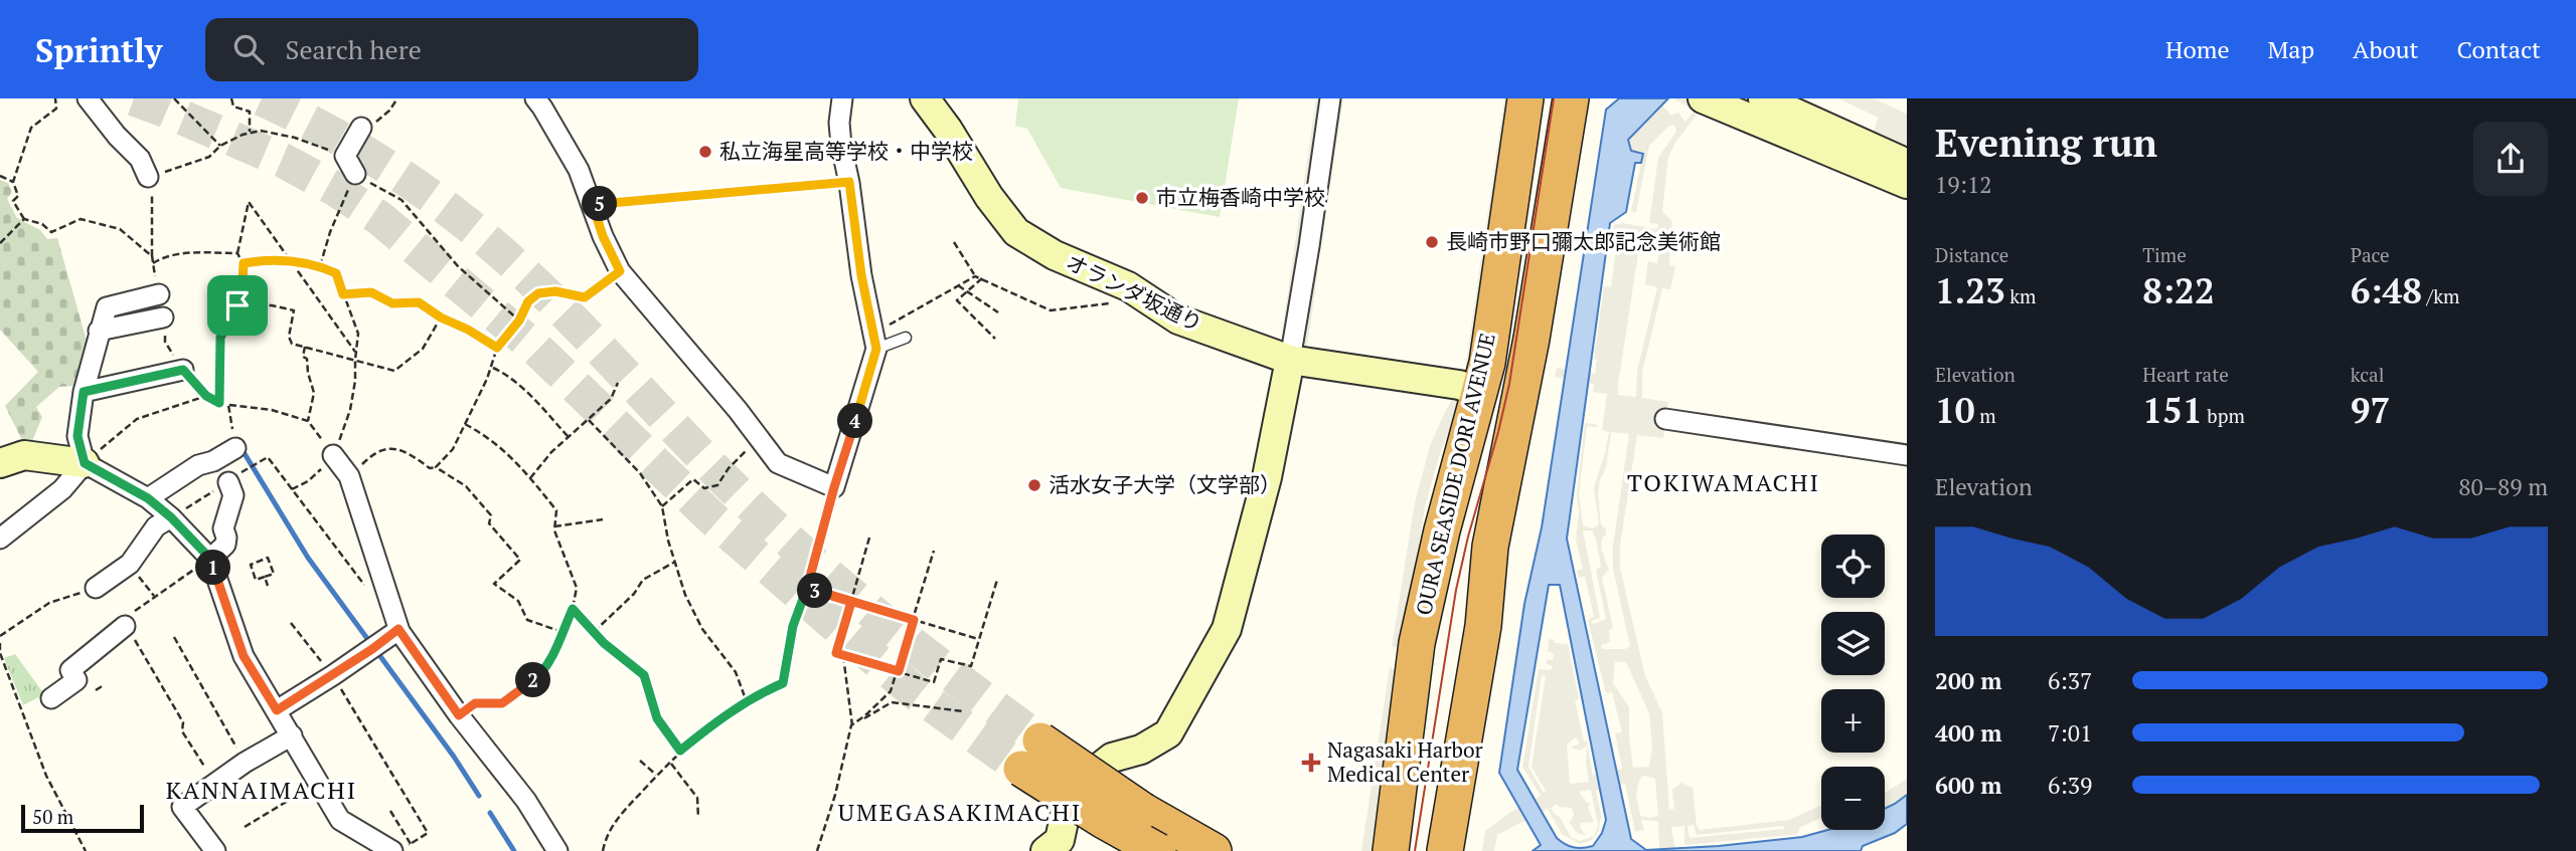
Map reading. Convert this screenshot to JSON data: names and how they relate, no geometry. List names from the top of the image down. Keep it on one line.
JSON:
{"streets":{"highway":["OURA SEASIDE DORI AVENUE"],"street":["オランダ坂通り"]},"crossings":[["オランダ坂通り","OURA SEASIDE DORI AVENUE"]],"districts":["TOKIWAMACHI","KANNAIMACHI","UMEGASAKIMACHI"],"places":{"other":["私立海星高等学校・中学校","市立梅香崎中学校","長崎市野口彌太郎記念美術館","活水女子大学（文学部）"],"health":["Nagasaki Harbor Medical Center"]},"scale_bar":"50 m","page":{"header":"Sprintly","search":"Search here","nav":["Home","Map","About","Contact"],"heading":["Evening run","19:12"],"pins":["5","4","1","3","2"],"stats":[["Distance","1.23 km"],["Time","8:22"],["Pace","6:48 /km"],["Elevation","10 m"],["Heart rate","151 bpm"],["kcal","97"]],"chart":["Elevation","80–89 m"],"map_buttons":["+","−"],"list":[{"name":"200 m","note":"6:37"},{"name":"400 m","note":"7:01"},{"name":"600 m","note":"6:39"}],"scale":"50 m"}}
